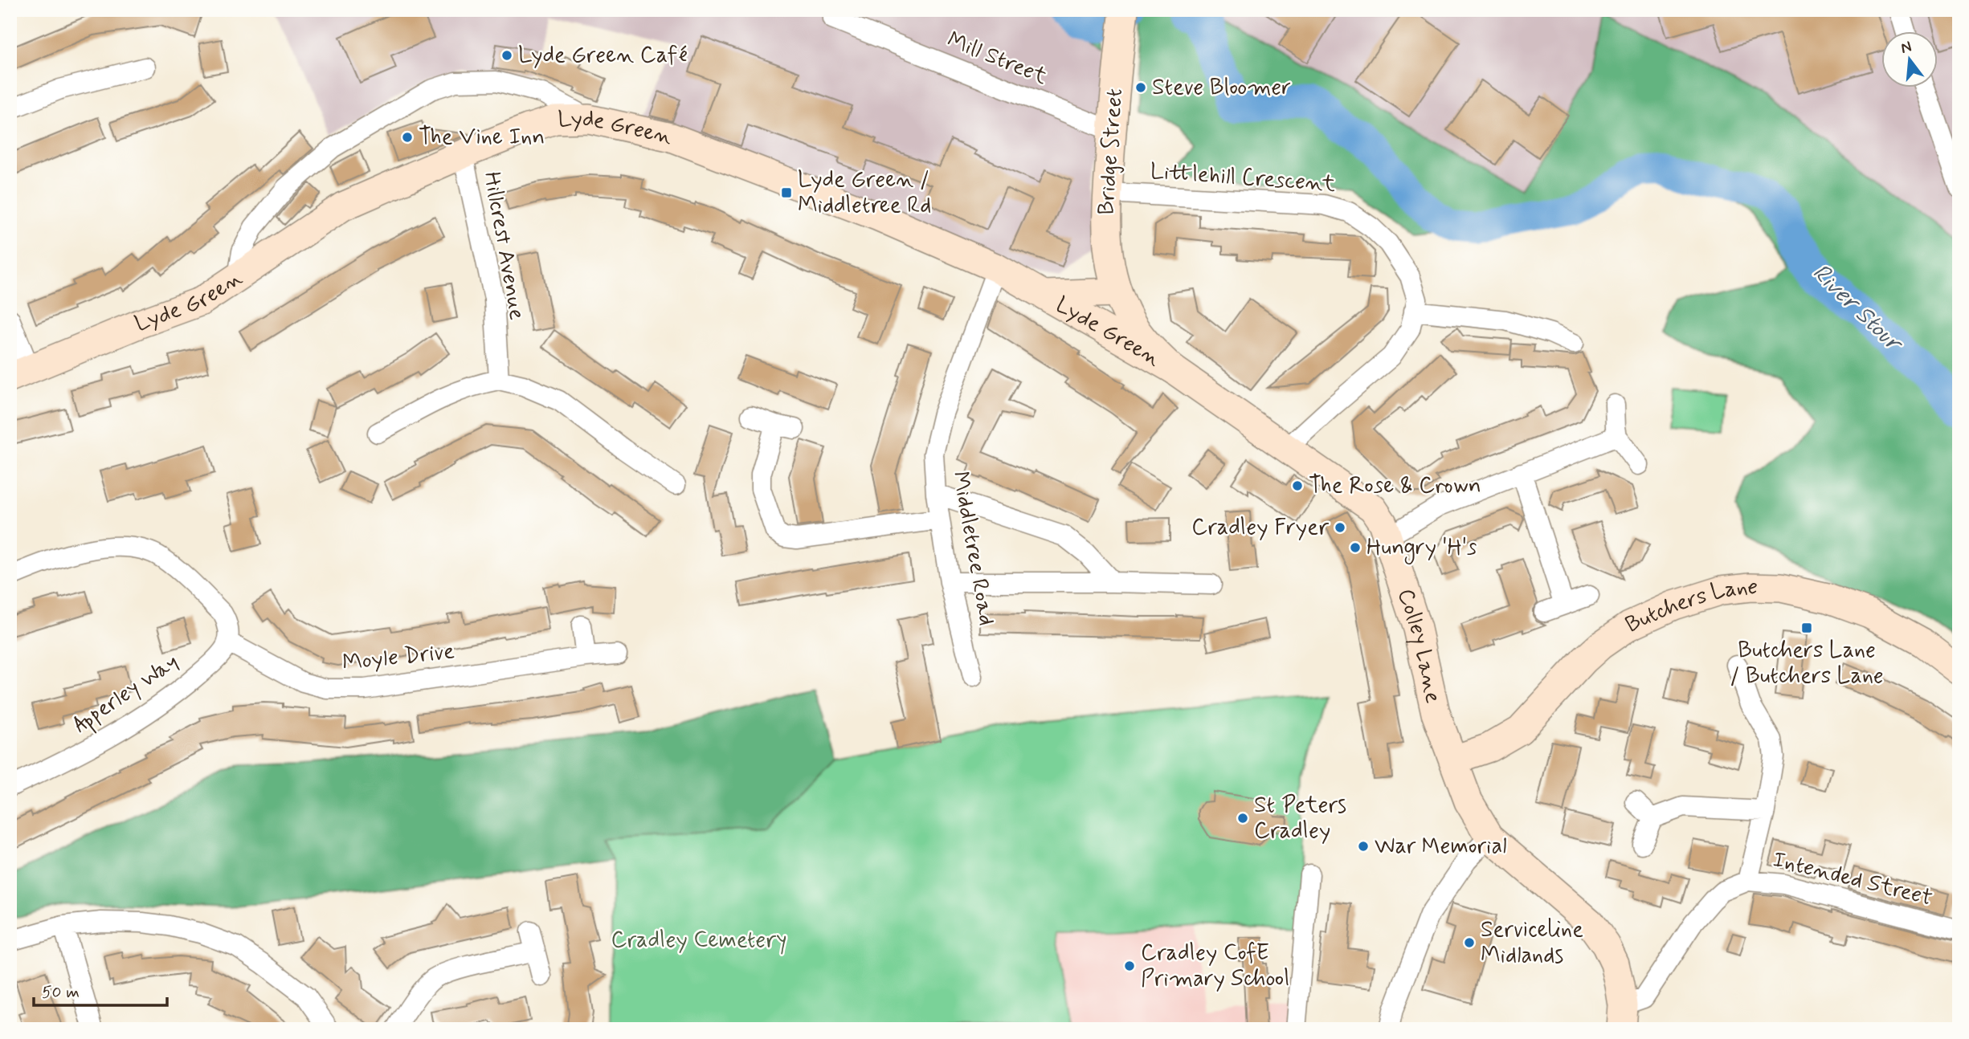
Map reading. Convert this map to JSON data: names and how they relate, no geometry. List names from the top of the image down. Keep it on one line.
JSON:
{"streets":{"street":["Mill Street","Lyde Green","Bridge Street","Littlehill Crescent","Hillcrest Avenue","Middletree Road","Butchers Lane","Colley Lane","Moyle Drive","Apperley Way","Intended Street"]},"crossings":[["Mill Street","Bridge Street"],["Lyde Green","Bridge Street"],["Lyde Green","Hillcrest Avenue"],["Lyde Green","Middletree Road"],["Lyde Green","Colley Lane"],["Bridge Street","Littlehill Crescent"],["Bridge Street","Colley Lane"],["Littlehill Crescent","Colley Lane"],["Butchers Lane","Colley Lane"],["Colley Lane","Intended Street"],["Moyle Drive","Apperley Way"]],"water":["River Stour"],"parks":["Cradley Cemetery"],"places":{"other":["Lyde Green Café","Steve Bloomer","The Vine Inn","The Rose & Crown","Cradley Fryer","Hungry 'H's","St Peters Cradley","War Memorial","Serviceline Midlands","Cradley CofE Primary School"],"transit":["Lyde Green / Middletree Rd","Butchers Lane / Butchers Lane"]},"scale_bar":"50 m","north":"top"}
